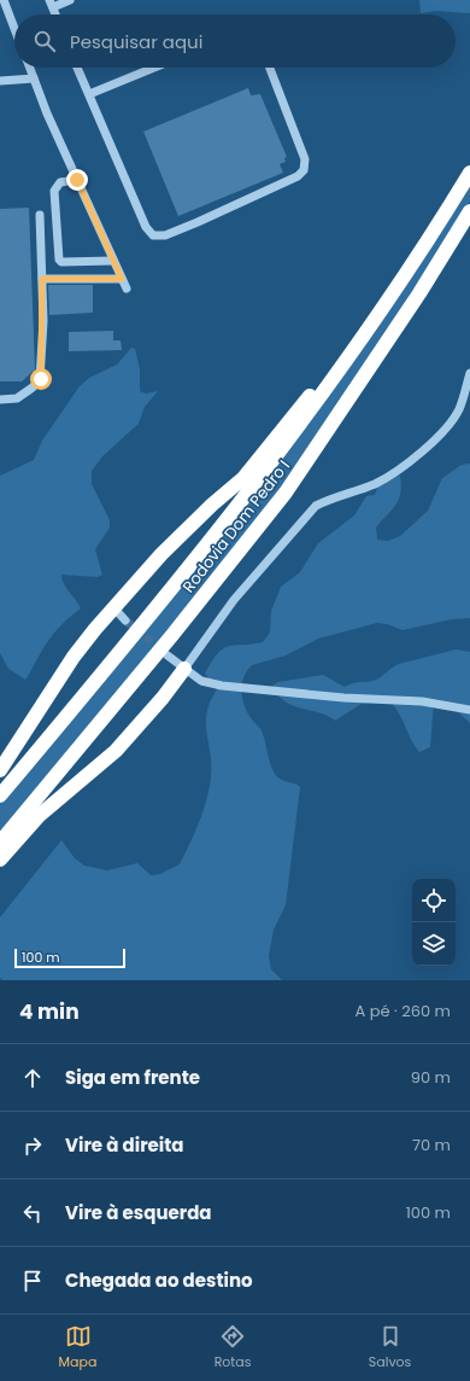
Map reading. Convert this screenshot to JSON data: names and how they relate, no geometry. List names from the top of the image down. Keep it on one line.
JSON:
{"streets":{"highway":["Rodovia Dom Pedro I"]},"scale_bar":"100 m","page":{"search":"Pesquisar aqui","scale":"100 m","heading":["4 min","A pé · 260 m"],"list":[["Siga em frente","90 m"],["Vire à direita","70 m"],["Vire à esquerda","100 m"],"Chegada ao destino"],"nav":["Mapa","Rotas","Salvos"]}}
